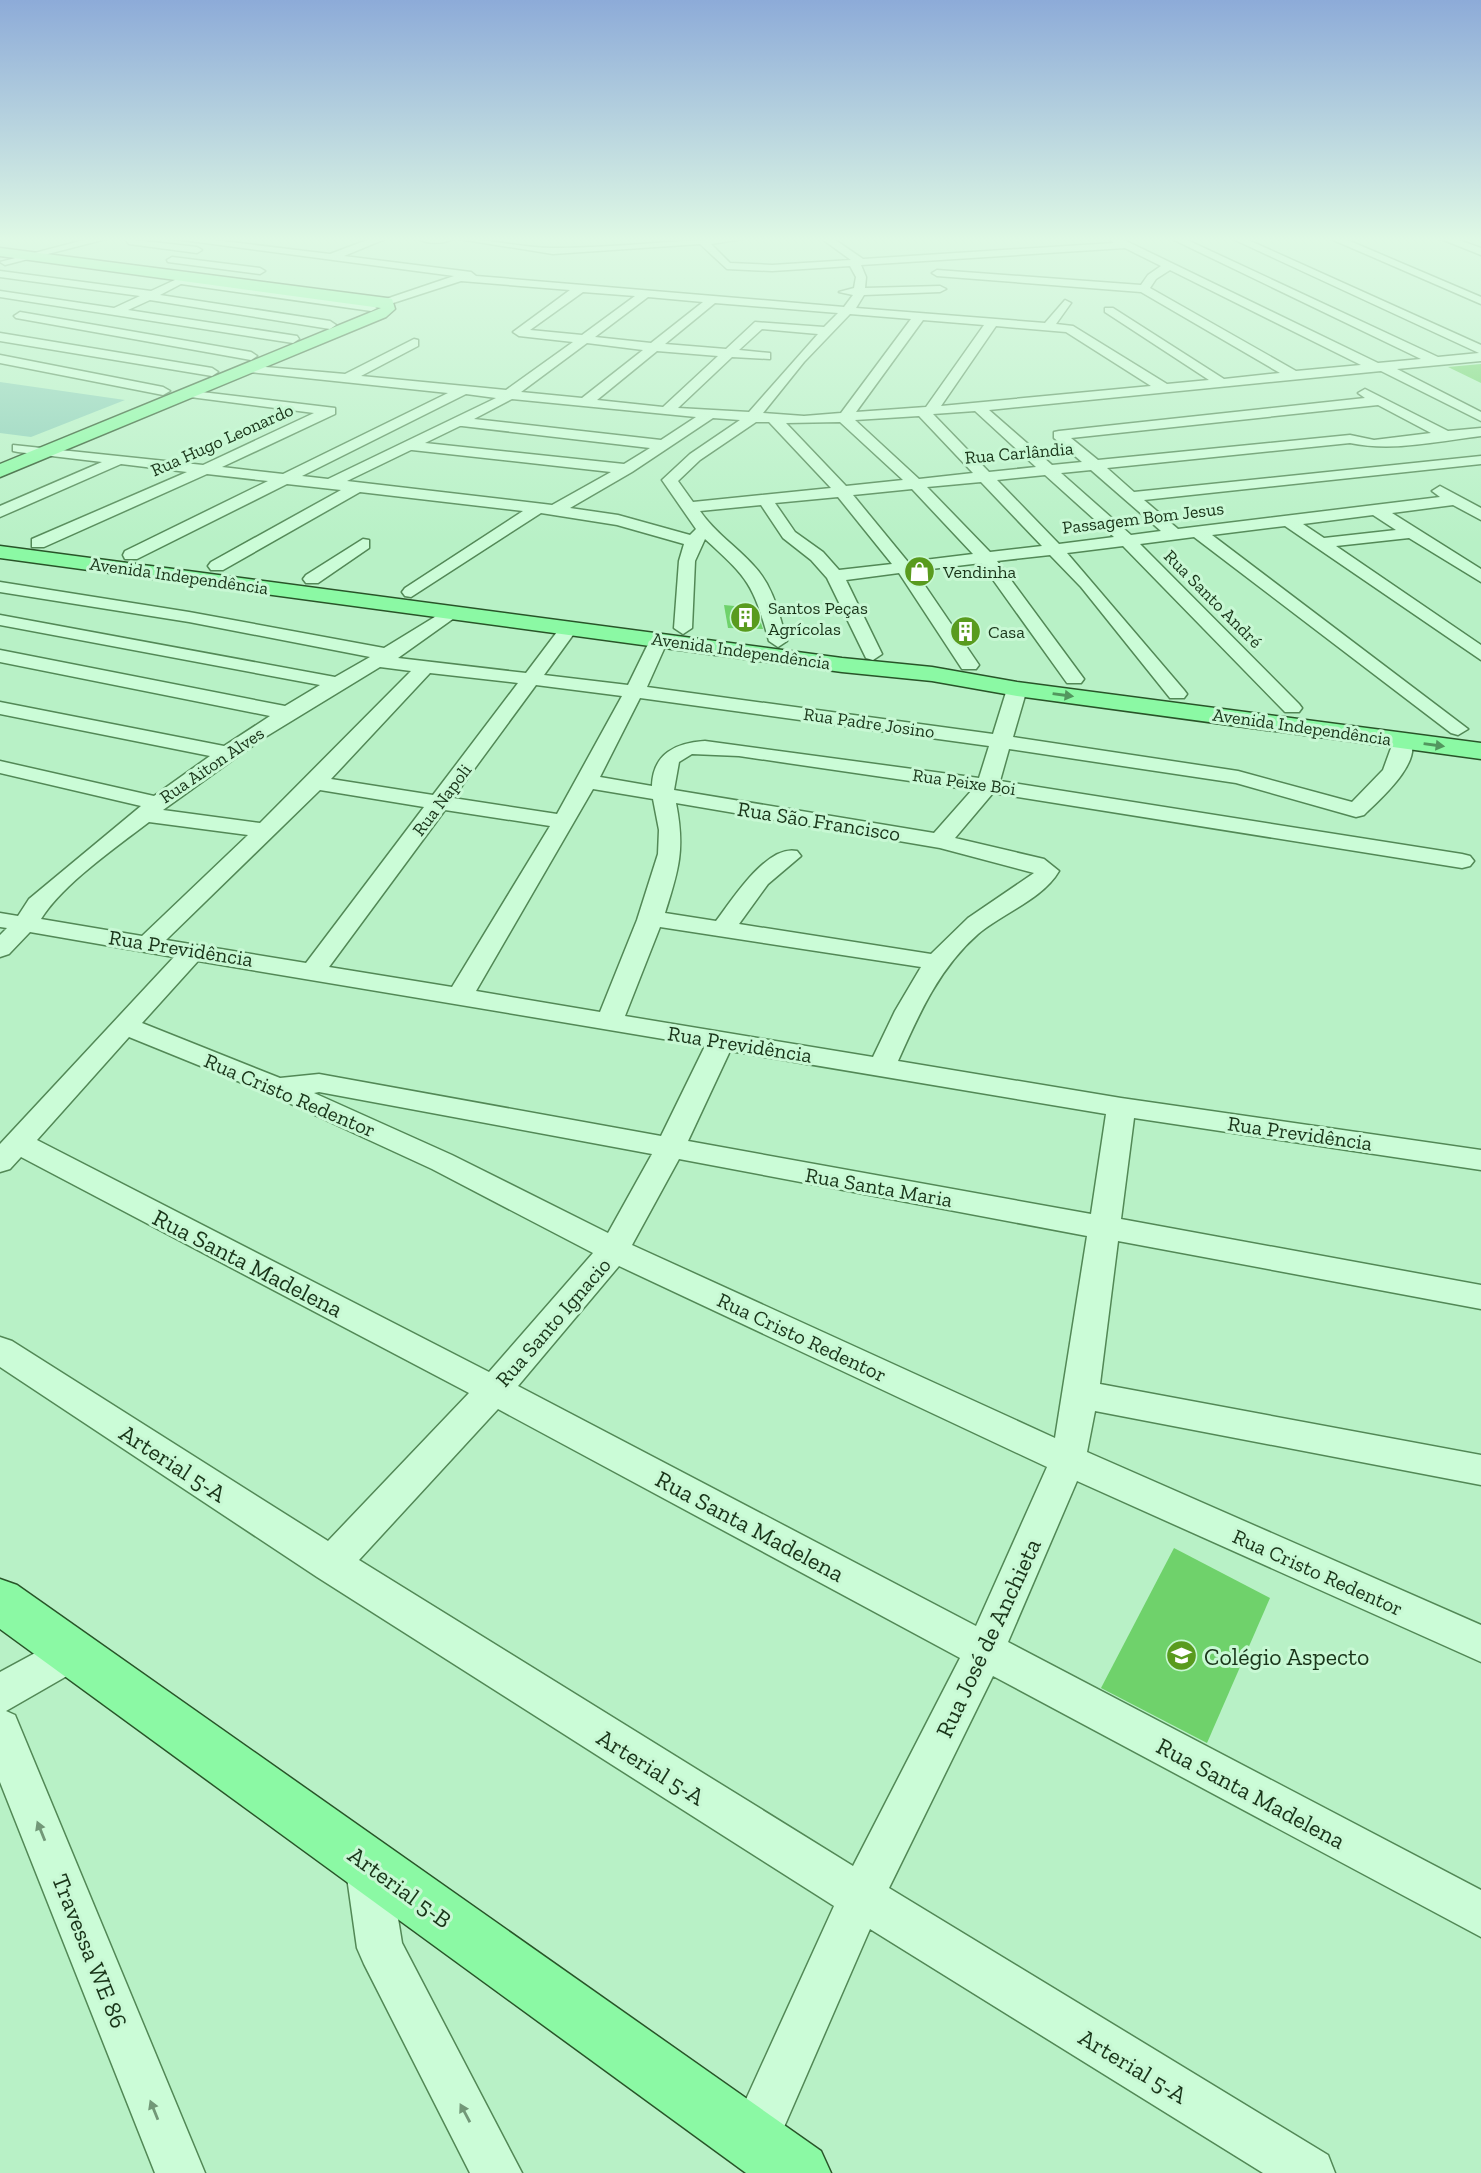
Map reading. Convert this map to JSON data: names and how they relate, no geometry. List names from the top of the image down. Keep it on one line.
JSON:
{"streets":{"main road":["Avenida Independência","Arterial 5-B"],"street":["Rua Hugo Leonardo","Rua Carlândia","Passagem Bom Jesus","Rua Santo André","Rua Padre Josino","Rua Aiton Alves","Rua Peixe Boi","Rua Napoli","Rua São Francisco","Rua Previdência","Rua Cristo Redentor","Rua Santa Maria","Rua Santa Madelena","Rua Santo Ignacio","Arterial 5-A","Rua José de Anchieta","Travessa WE 86"]},"crossings":[["Rua Hugo Leonardo","Avenida Independência"],["Rua Carlândia","Rua Santo André"],["Passagem Bom Jesus","Rua Santo André"],["Avenida Independência","Rua Santo André"],["Avenida Independência","Rua Padre Josino"],["Avenida Independência","Rua Aiton Alves"],["Avenida Independência","Rua Napoli"],["Rua Padre Josino","Rua Aiton Alves"],["Rua Padre Josino","Rua Napoli"],["Rua Aiton Alves","Rua Previdência"],["Rua Peixe Boi","Rua São Francisco"],["Rua Peixe Boi","Rua Previdência"],["Rua Napoli","Rua Previdência"],["Rua Previdência","Rua Santo Ignacio"],["Rua Previdência","Rua José de Anchieta"],["Rua Cristo Redentor","Rua Santa Maria"],["Rua Cristo Redentor","Rua Santo Ignacio"],["Rua Cristo Redentor","Rua José de Anchieta"],["Rua Santa Maria","Rua Santo Ignacio"],["Rua Santa Maria","Rua José de Anchieta"],["Rua Santa Madelena","Rua Santo Ignacio"],["Rua Santa Madelena","Rua José de Anchieta"],["Rua Santo Ignacio","Arterial 5-A"],["Arterial 5-A","Rua José de Anchieta"],["Rua José de Anchieta","Arterial 5-B"]],"one_way":["Travessa WE 86"],"places":{"shop":["Vendinha"],"building":["Santos Peças Agrícolas","Casa"],"school or university":["Colégio Aspecto"]}}
